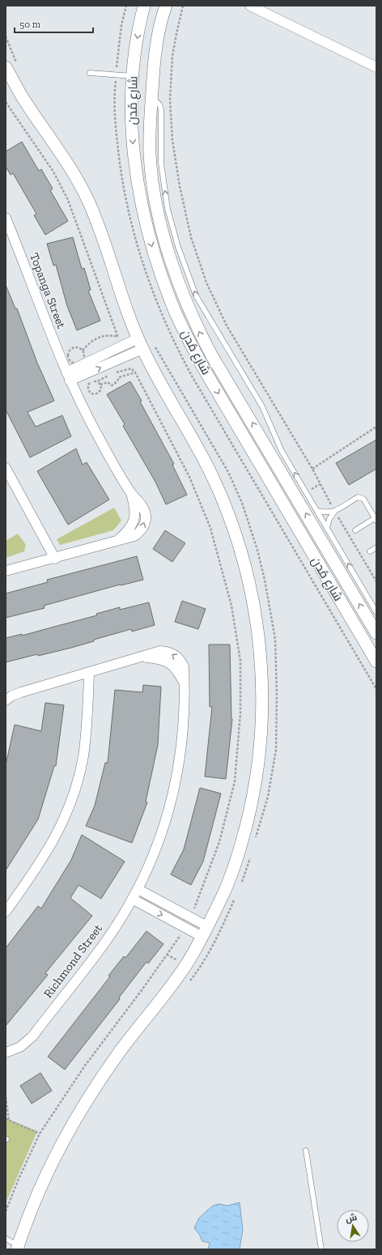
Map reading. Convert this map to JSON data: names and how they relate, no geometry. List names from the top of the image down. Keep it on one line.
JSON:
{"streets":{"street":["شارع مُدن","Topanga Street","Richmond Street"]},"scale_bar":"50 m","north":"top"}
